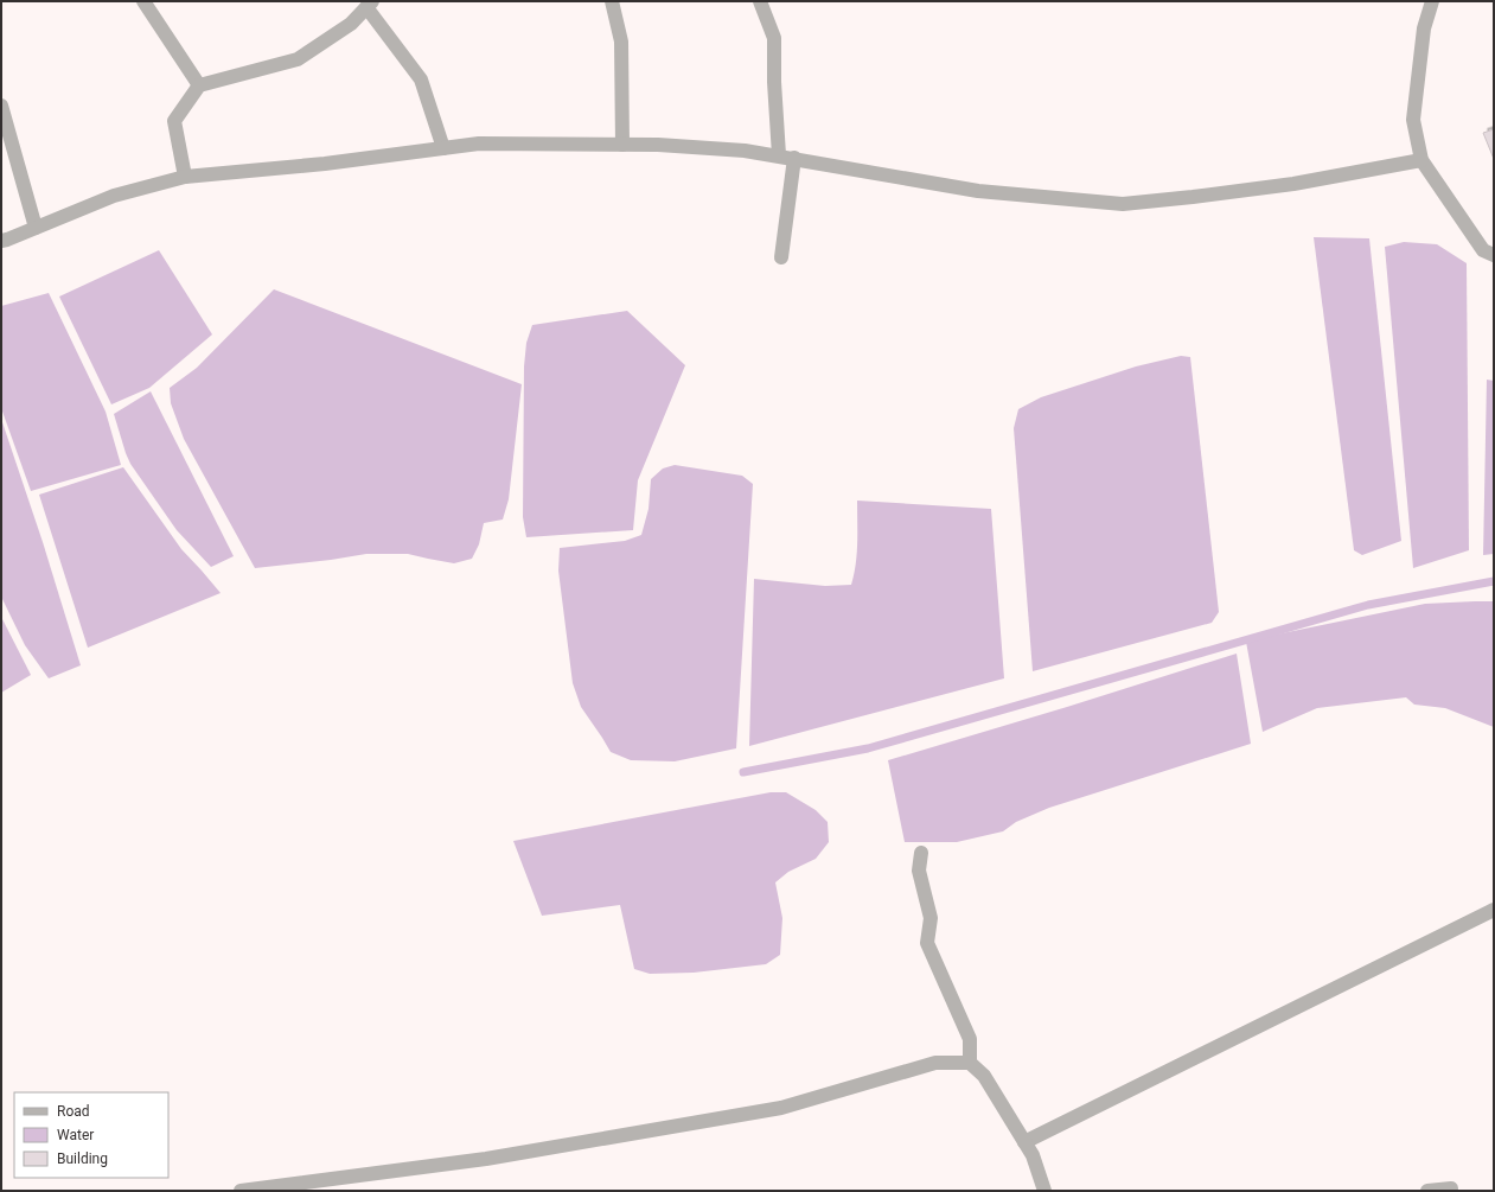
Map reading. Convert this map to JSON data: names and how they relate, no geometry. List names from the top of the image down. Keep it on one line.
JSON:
{"legend":["Road","Water","Building"]}
